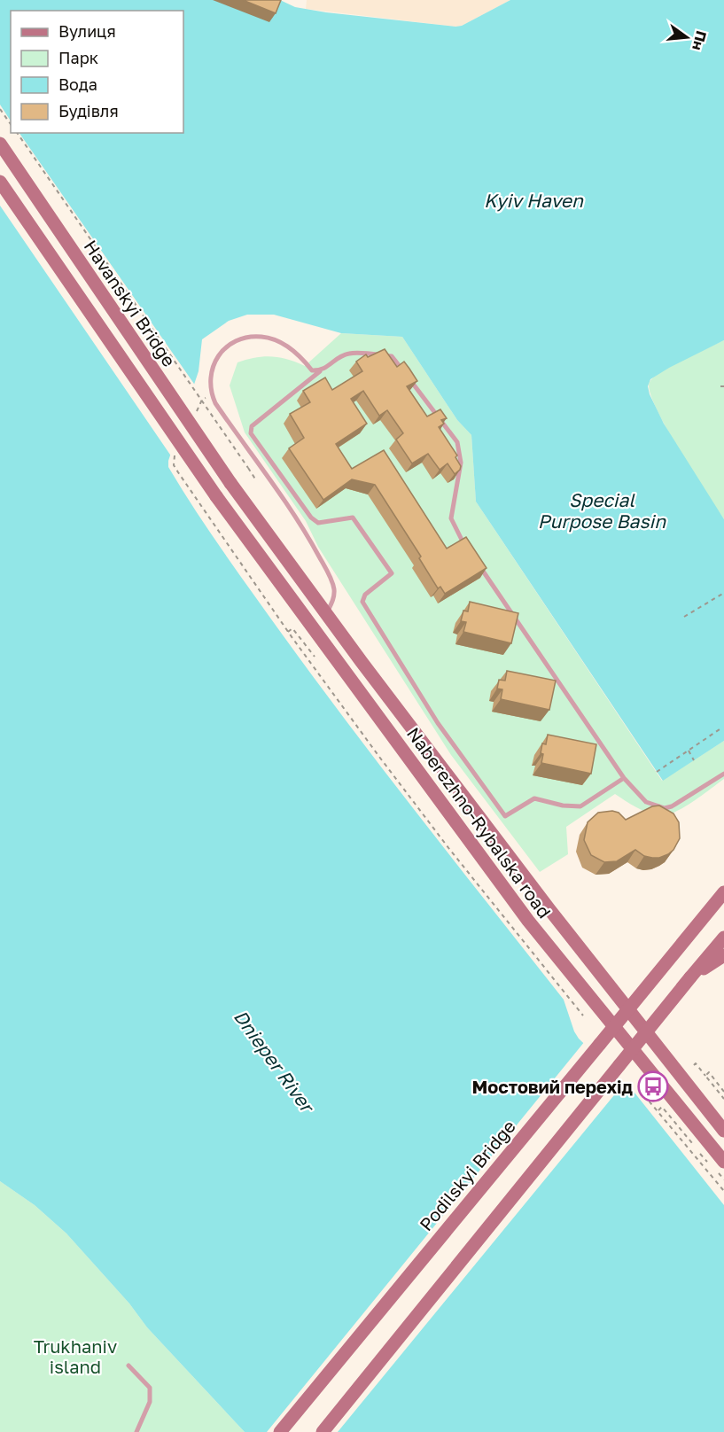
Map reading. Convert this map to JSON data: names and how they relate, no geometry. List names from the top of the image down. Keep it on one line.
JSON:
{"streets":{"main road":["Havanskyi Bridge","Naberezhno-Rybalska road","Podilskyi Bridge"]},"crossings":[["Havanskyi Bridge","Naberezhno-Rybalska road"]],"water":["Kyiv Haven","Special Purpose Basin","Dnieper River"],"parks":["Trukhaniv island"],"places":{"bus stop":["Мостовий перехід"]},"legend":["Вулиця","Парк","Вода","Будівля"],"north":"right"}
